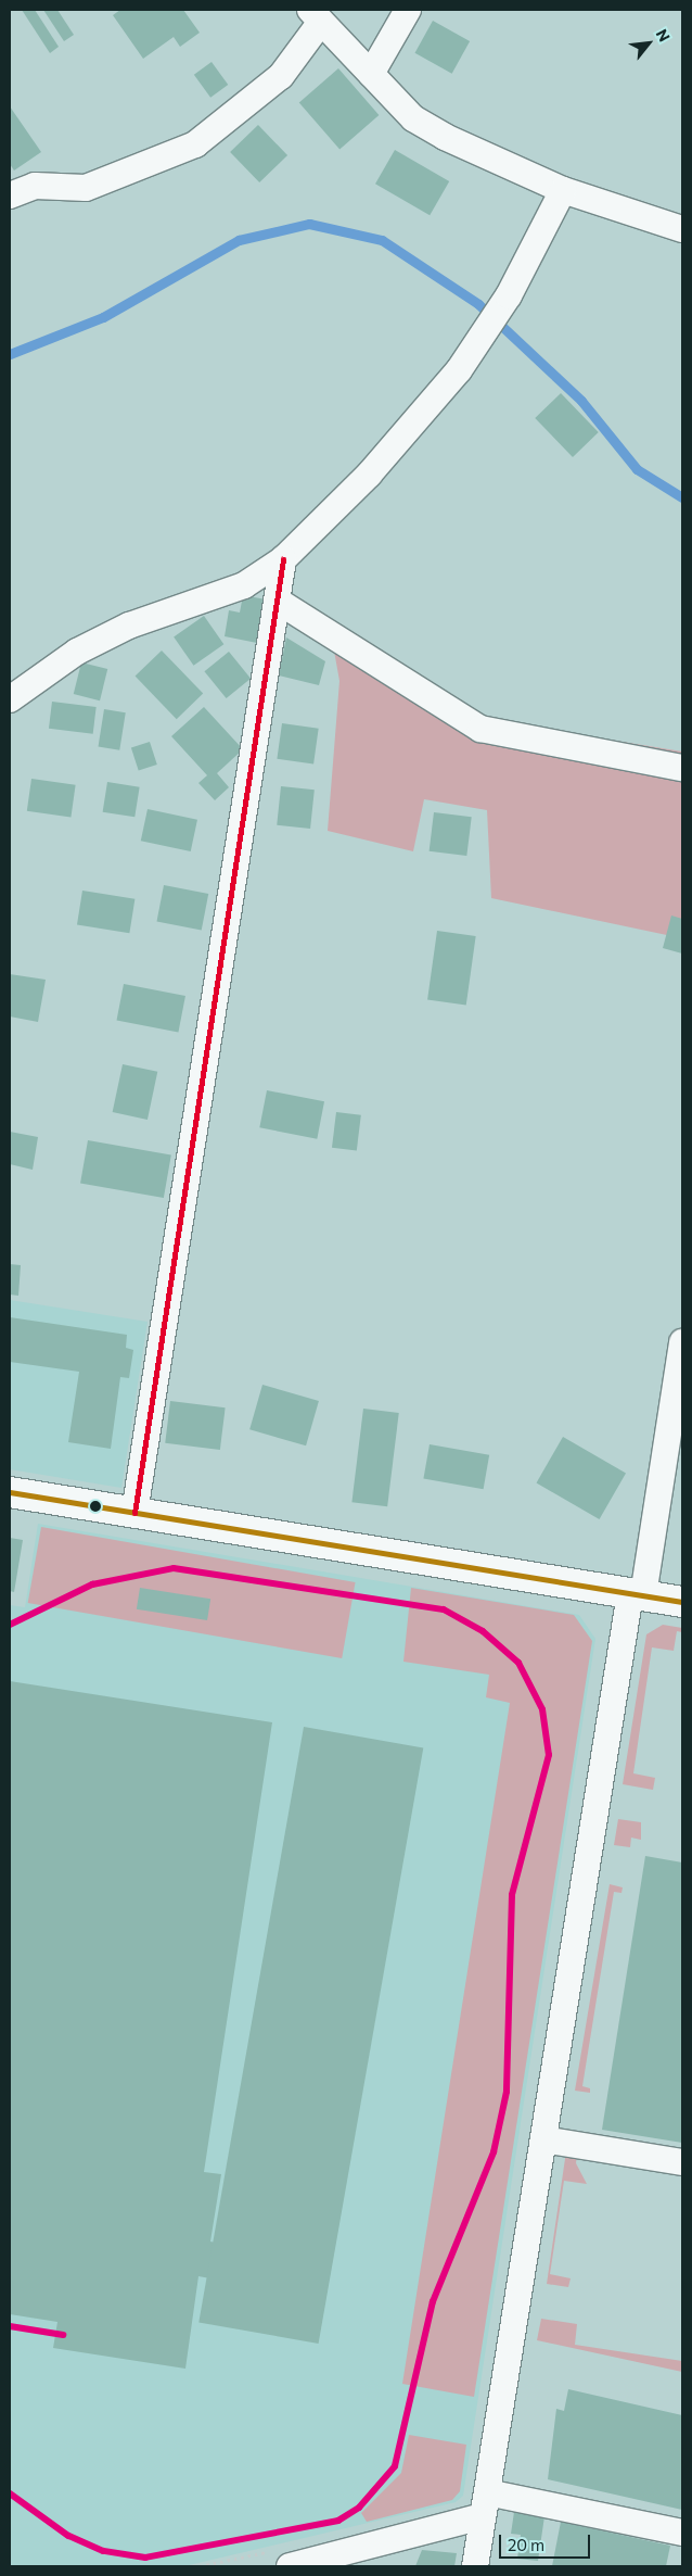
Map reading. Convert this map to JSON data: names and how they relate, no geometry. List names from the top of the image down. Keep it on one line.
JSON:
{"scale_bar":"20 m","north":"top right"}
